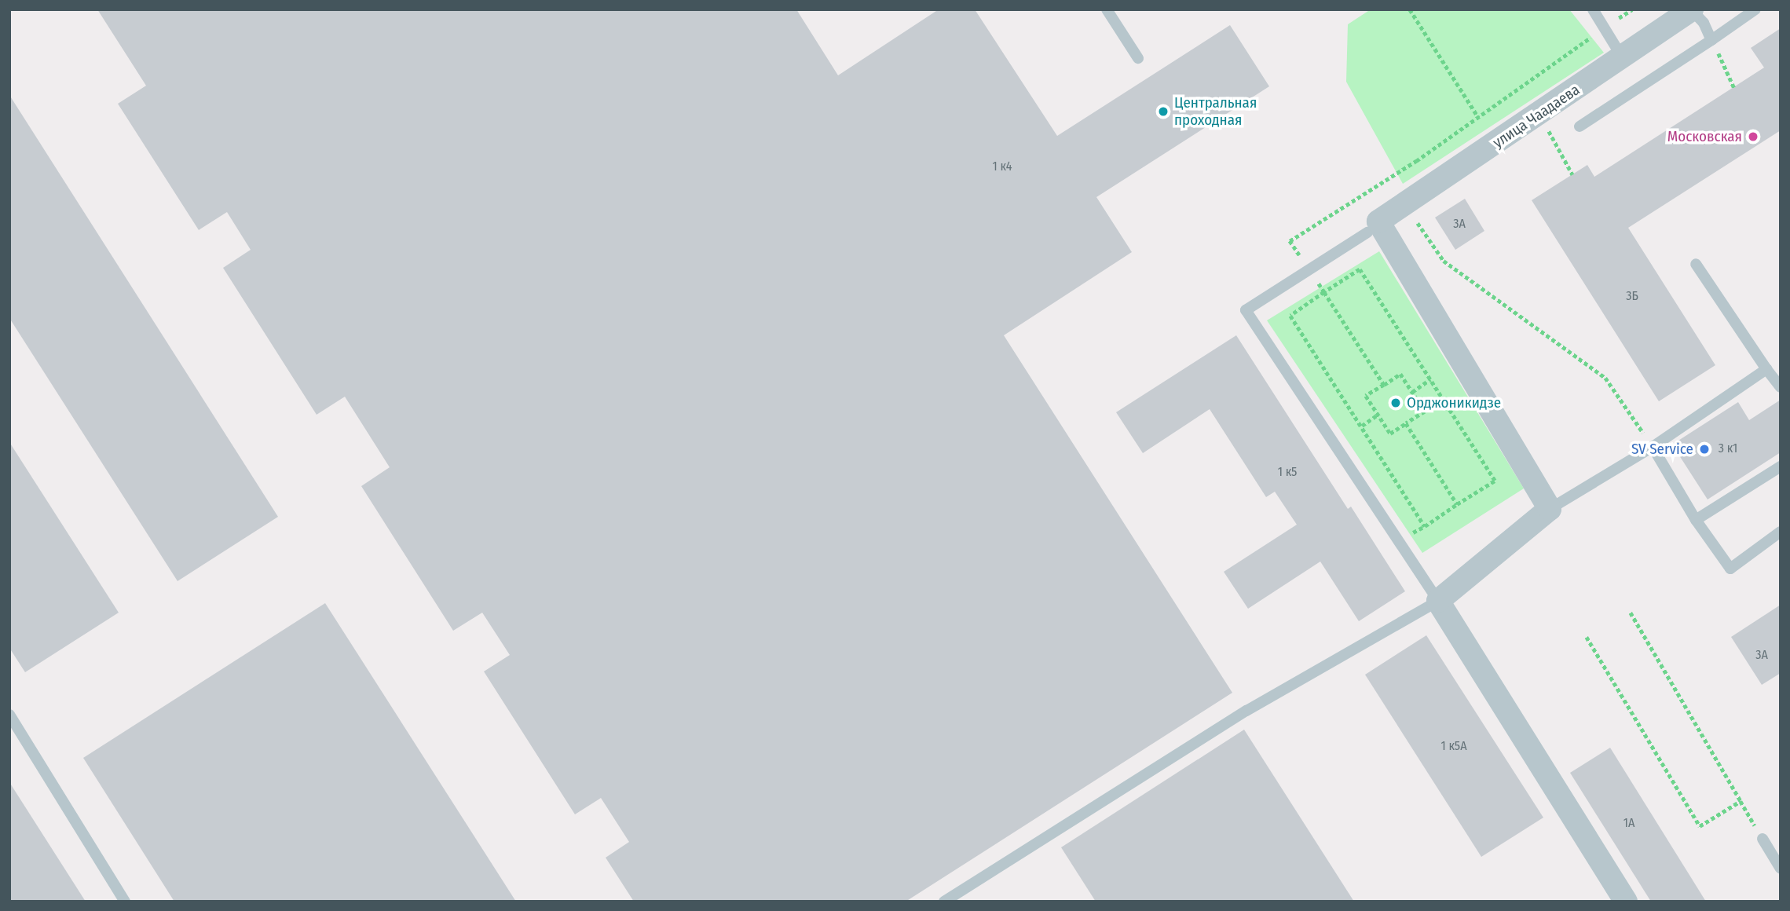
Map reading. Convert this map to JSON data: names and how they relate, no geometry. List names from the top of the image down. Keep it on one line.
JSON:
{"streets":{"street":["улица Чаадаева"]},"places":["Центральная проходная","Московская","Орджоникидзе","SV Service"],"house_numbers":["1 к4","3А","3Б","3 к1","1 к5","3А","1 к5А","1А"]}
